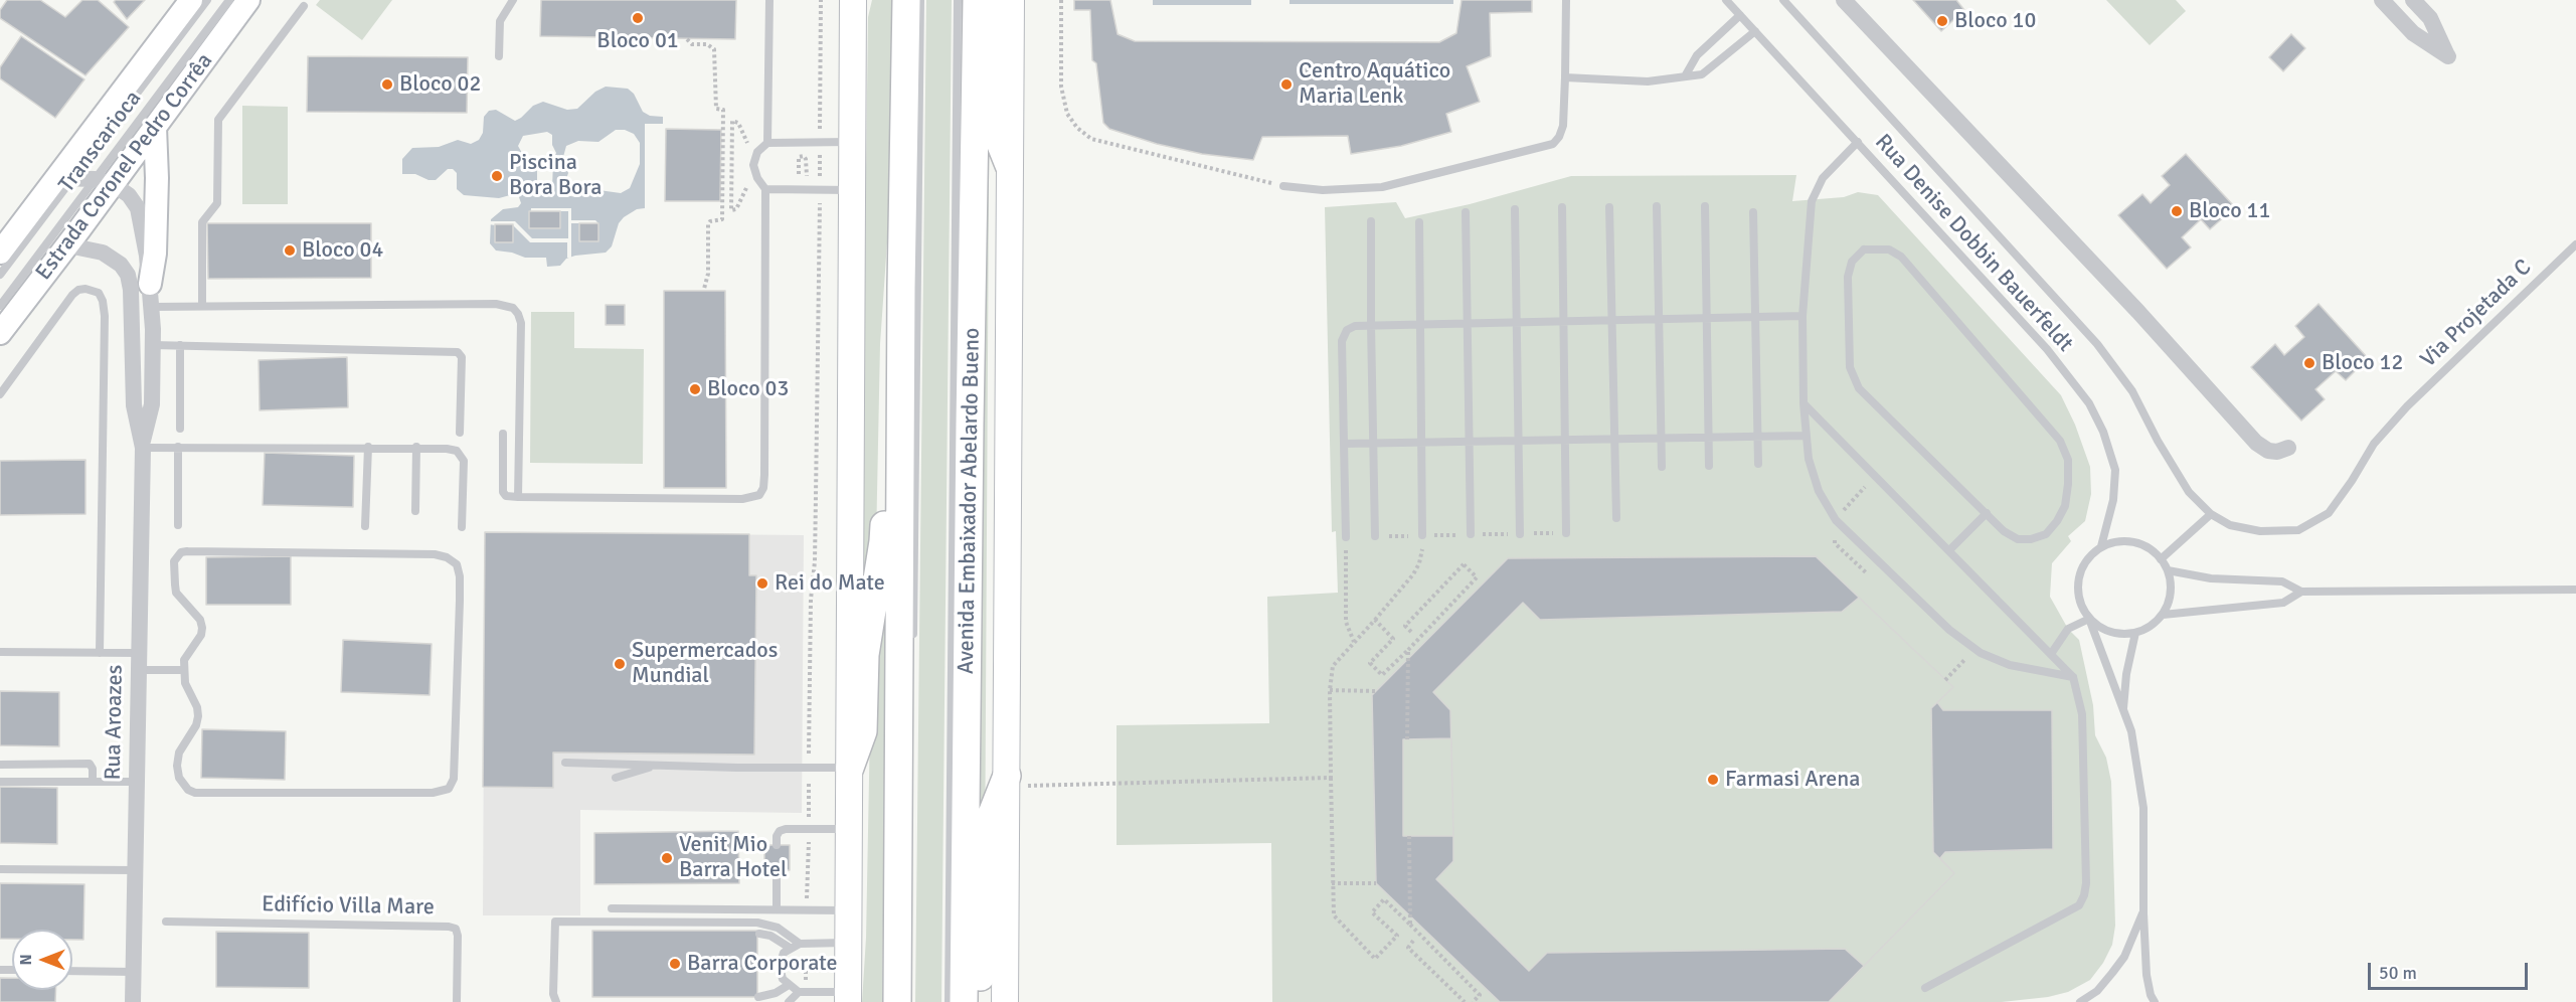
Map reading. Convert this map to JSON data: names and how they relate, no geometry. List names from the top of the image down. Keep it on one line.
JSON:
{"streets":{"highway":["Avenida Embaixador Abelardo Bueno"],"main road":["Estrada Coronel Pedro Corrêa"],"street":["Rua Aroazes"],"lane":["Transcarioca","Rua Denise Dobbin Bauerfeldt","Via Projetada C","Edifício Villa Mare"]},"crossings":[["Transcarioca","Estrada Coronel Pedro Corrêa"],["Transcarioca","Rua Aroazes"],["Estrada Coronel Pedro Corrêa","Rua Aroazes"],["Rua Denise Dobbin Bauerfeldt","Via Projetada C"]],"places":["Bloco 01","Bloco 10","Bloco 02","Centro Aquático Maria Lenk","Piscina Bora Bora","Bloco 11","Bloco 04","Bloco 12","Bloco 03","Rei do Mate","Supermercados Mundial","Farmasi Arena","Venit Mio Barra Hotel","Barra Corporate"],"scale_bar":"50 m","north":"left"}
